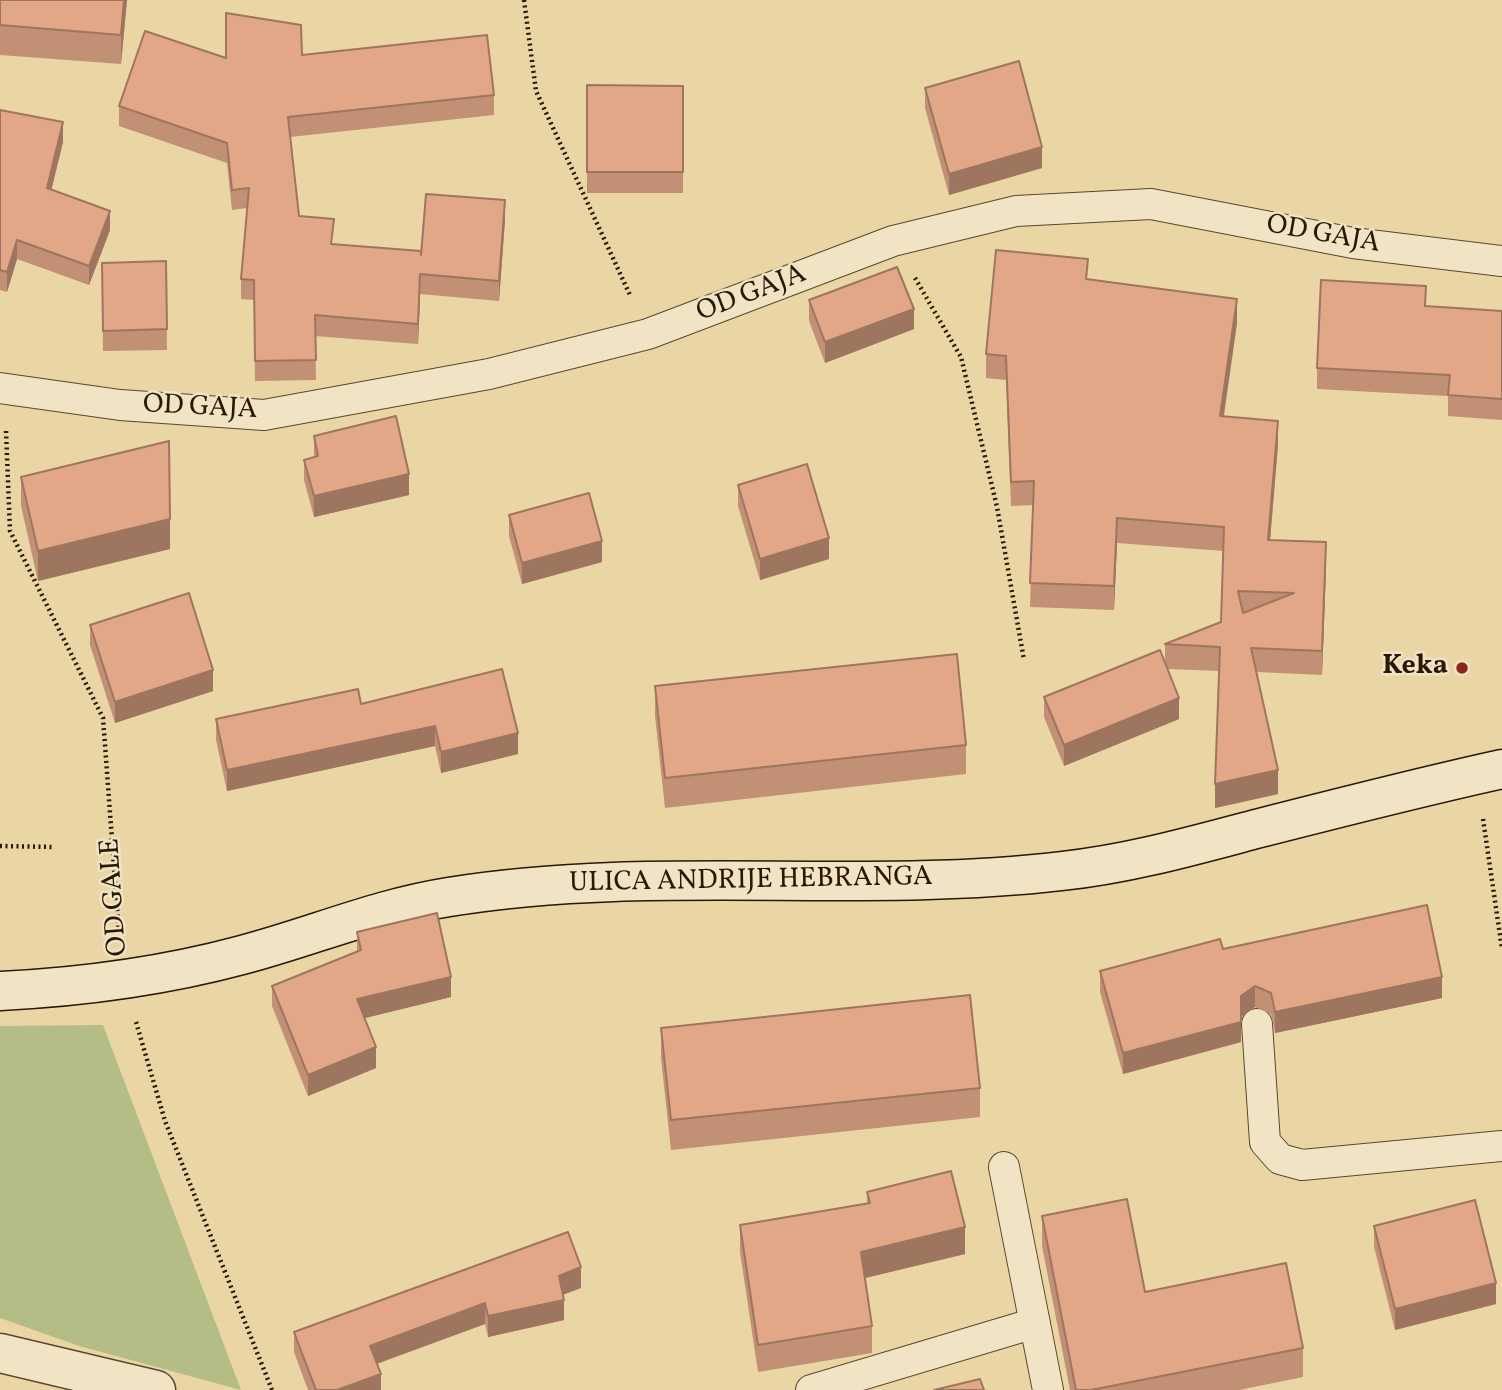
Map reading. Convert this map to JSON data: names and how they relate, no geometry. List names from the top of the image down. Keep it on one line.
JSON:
{"streets":{"street":["ULICA ANDRIJE HEBRANGA"],"lane":["OD GAJA"],"path":["OD GALE"]},"crossings":[["ULICA ANDRIJE HEBRANGA","OD GALE"]],"places":["Keka"]}
